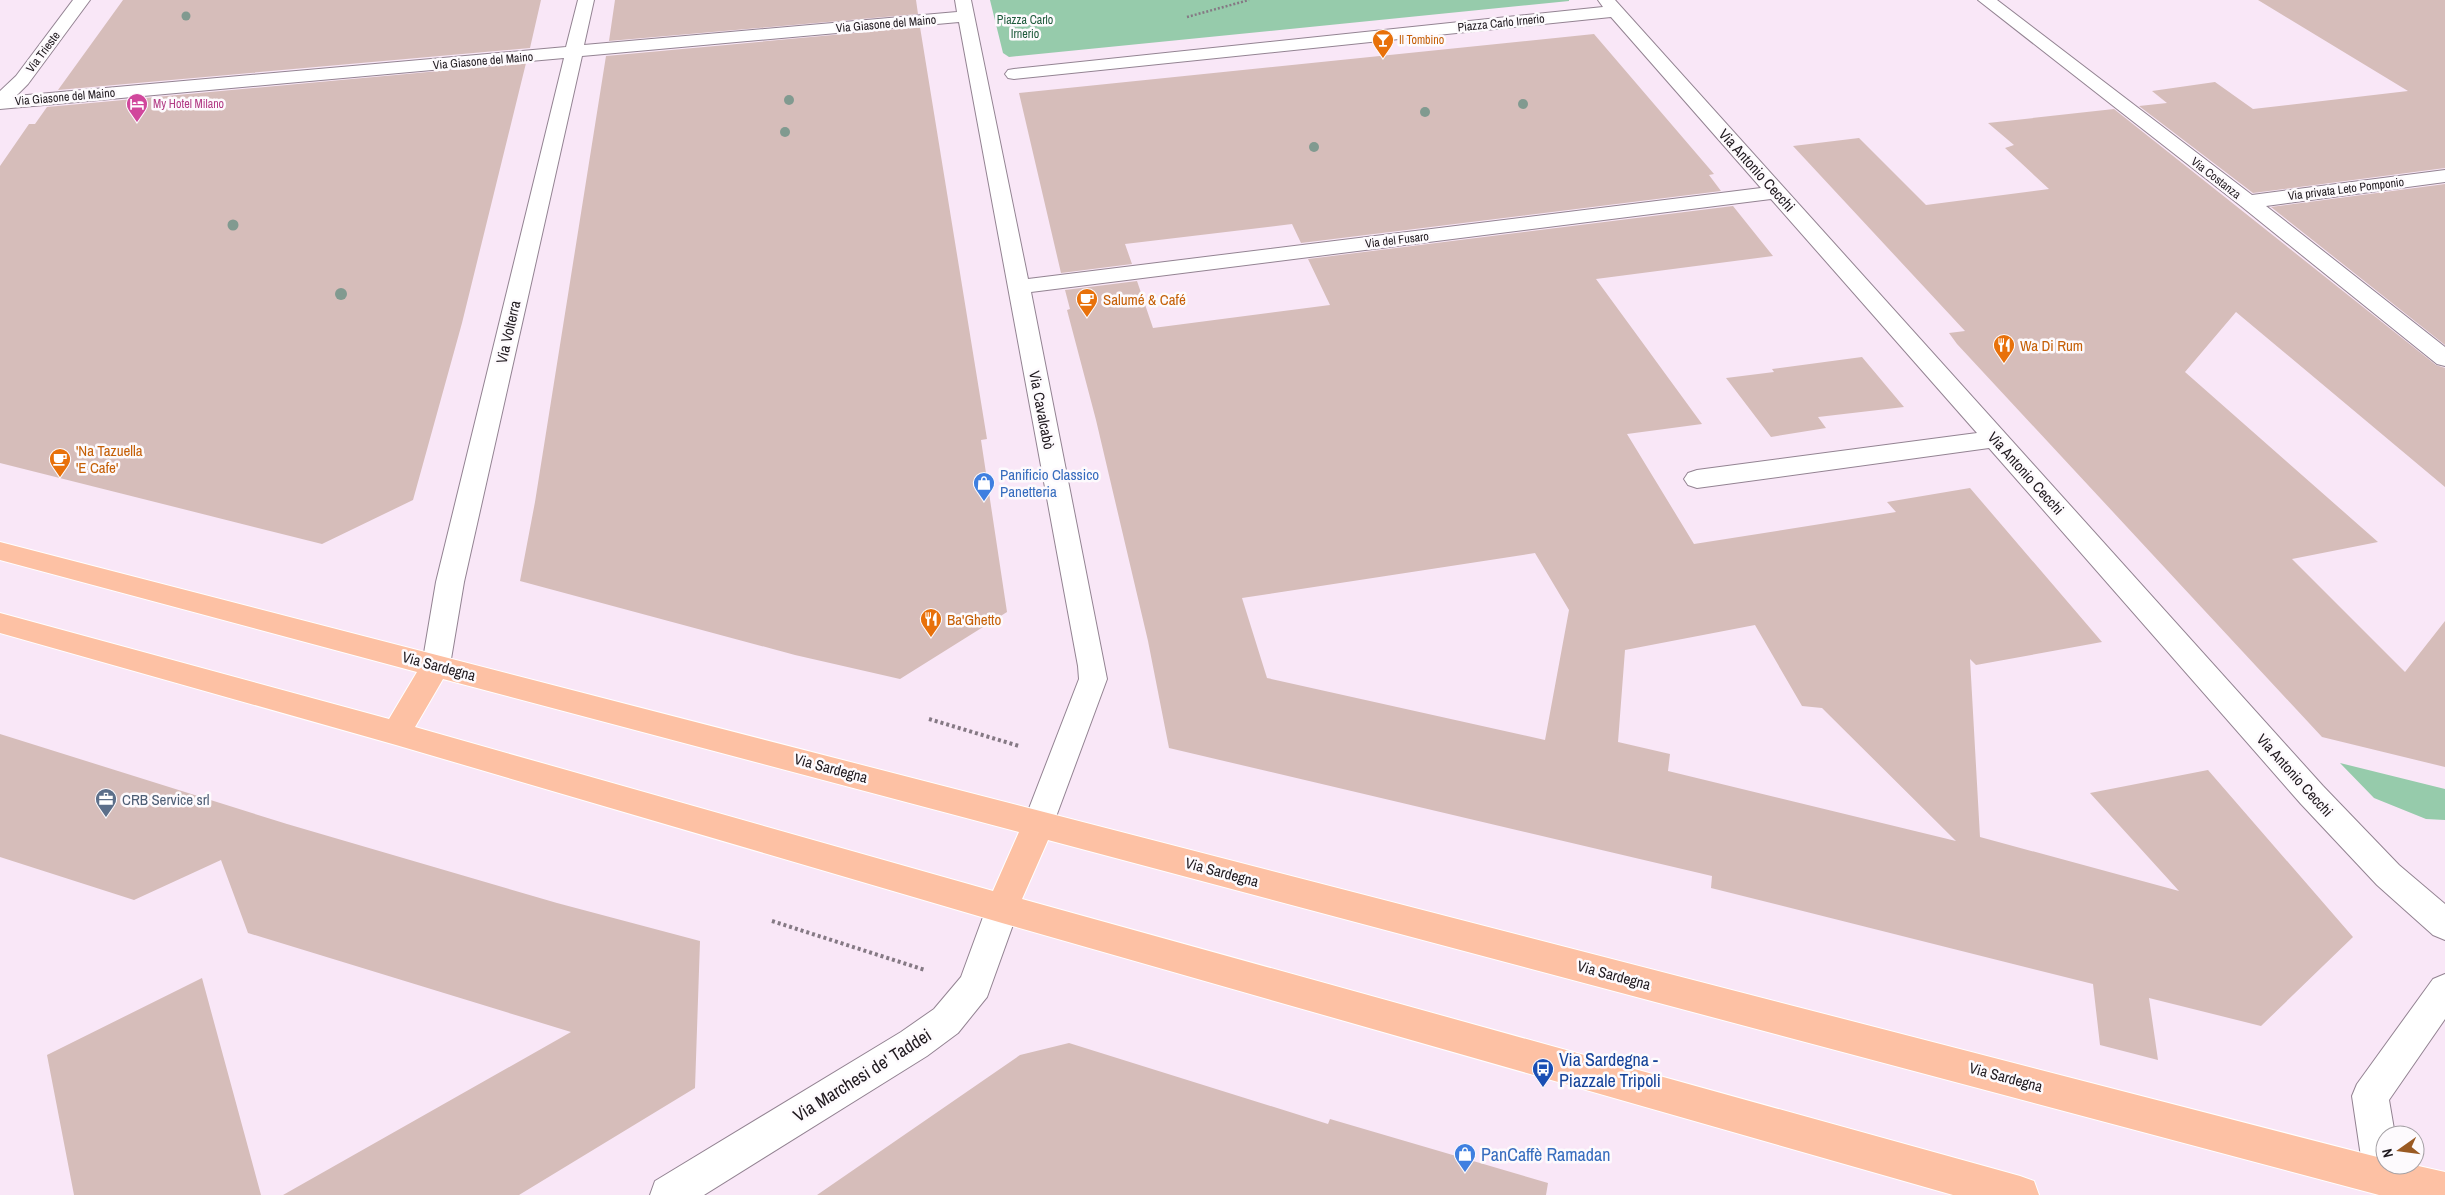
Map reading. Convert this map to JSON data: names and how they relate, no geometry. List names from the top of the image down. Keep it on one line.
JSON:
{"streets":{"main road":["Via Sardegna"],"street":["Piazza Carlo Irnerio","Via Giasone del Maino","Via Trieste","Via Antonio Cecchi","Via Costanza","Via privata Leto Pomponio","Via del Fusaro","Via Volterra","Via Cavalcabò","Via Marchesi de' Taddei"]},"crossings":[["Piazza Carlo Irnerio","Via Antonio Cecchi"],["Via Giasone del Maino","Via Trieste"],["Via Giasone del Maino","Via Volterra"],["Via Giasone del Maino","Via Cavalcabò"],["Via Antonio Cecchi","Via del Fusaro"],["Via Costanza","Via privata Leto Pomponio"],["Via del Fusaro","Via Cavalcabò"],["Via Volterra","Via Sardegna"],["Via Cavalcabò","Via Sardegna"]],"parks":["Piazza Carlo Irnerio"],"places":{"bar":["Il Tombino"],"hotel":["My Hotel Milano"],"cafe":["Salumé & Café","'Na Tazuella 'E Cafe'"],"restaurant":["Wa Di Rum","Ba'Ghetto"],"shop":["Panificio Classico Panetteria","PanCaffè Ramadan"],"office":["CRB Service srl"],"bus stop":["Via Sardegna - Piazzale Tripoli"]},"north":"left"}
